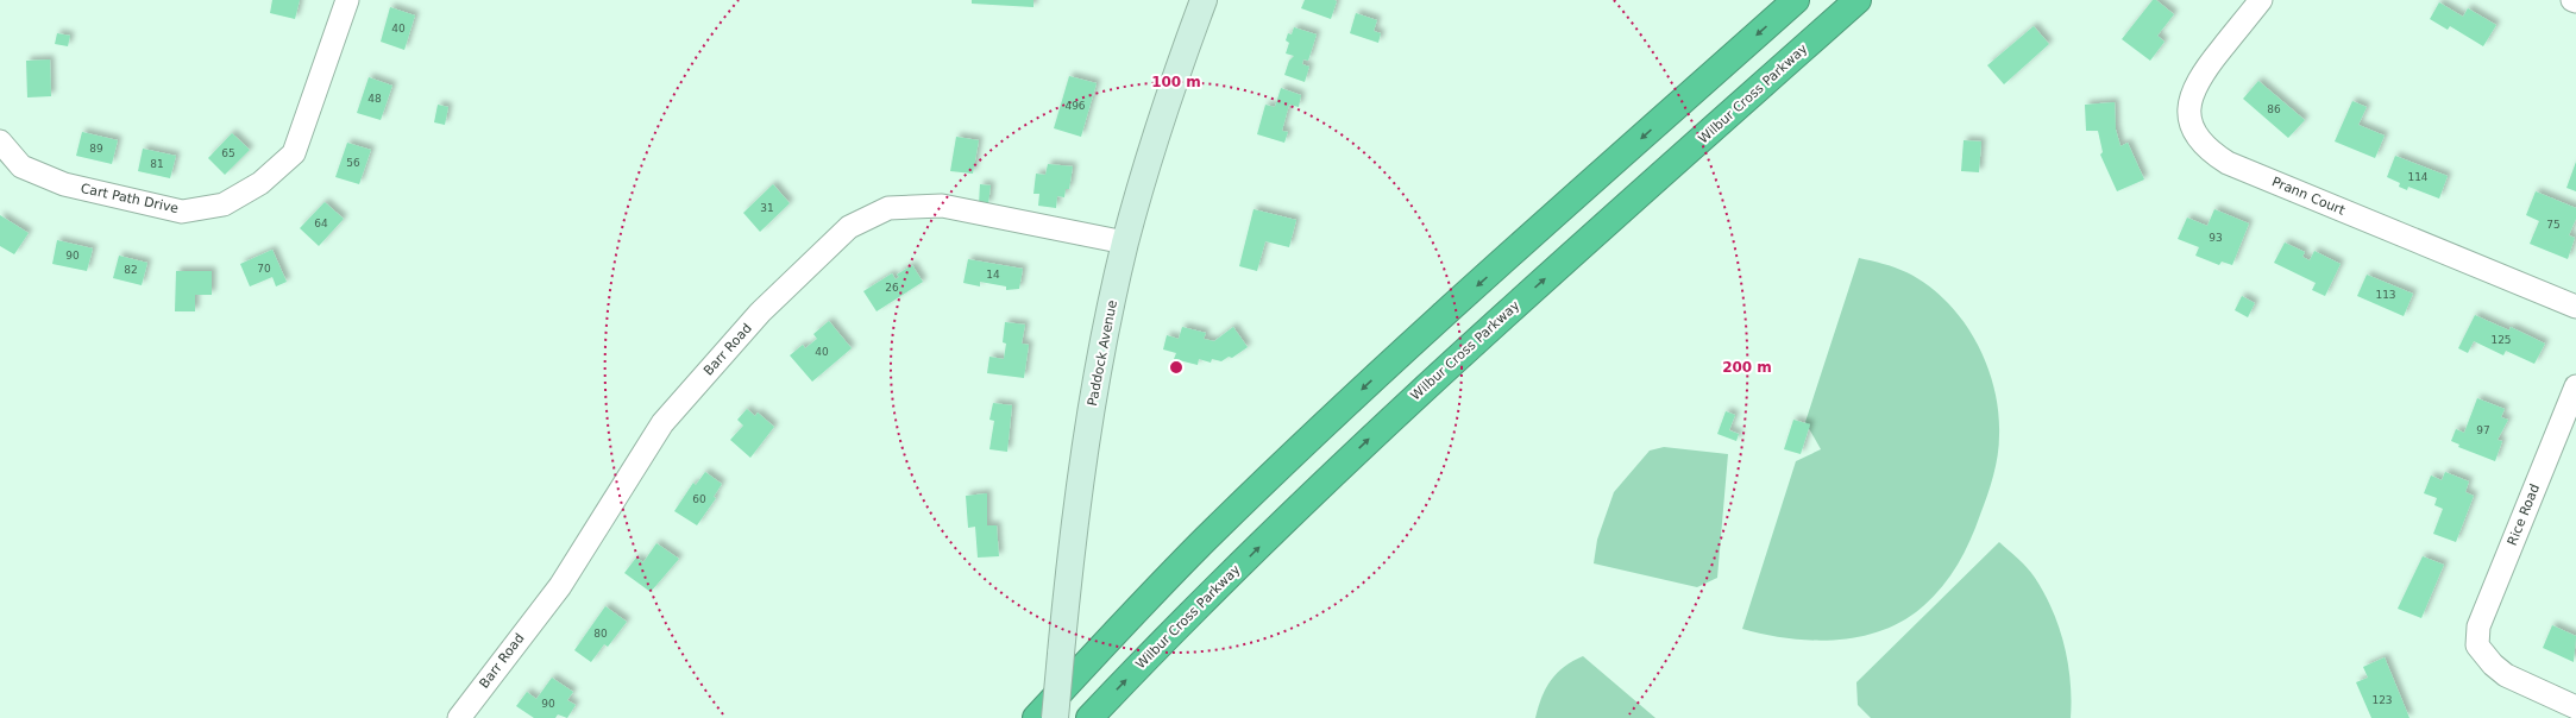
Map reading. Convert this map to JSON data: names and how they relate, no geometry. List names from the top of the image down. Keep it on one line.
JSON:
{"streets":{"highway":["Wilbur Cross Parkway"],"main road":["Paddock Avenue"],"street":["Prann Court","Cart Path Drive","Barr Road","Rice Road"]},"crossings":[["Barr Road","Paddock Avenue"]],"house_numbers":["40","48","496","86","89","65","56","81","114","31","64","75","93","90","70","82","14","26","113","125","40","97","60","80","123","90"],"rings":["100 m","200 m"]}
